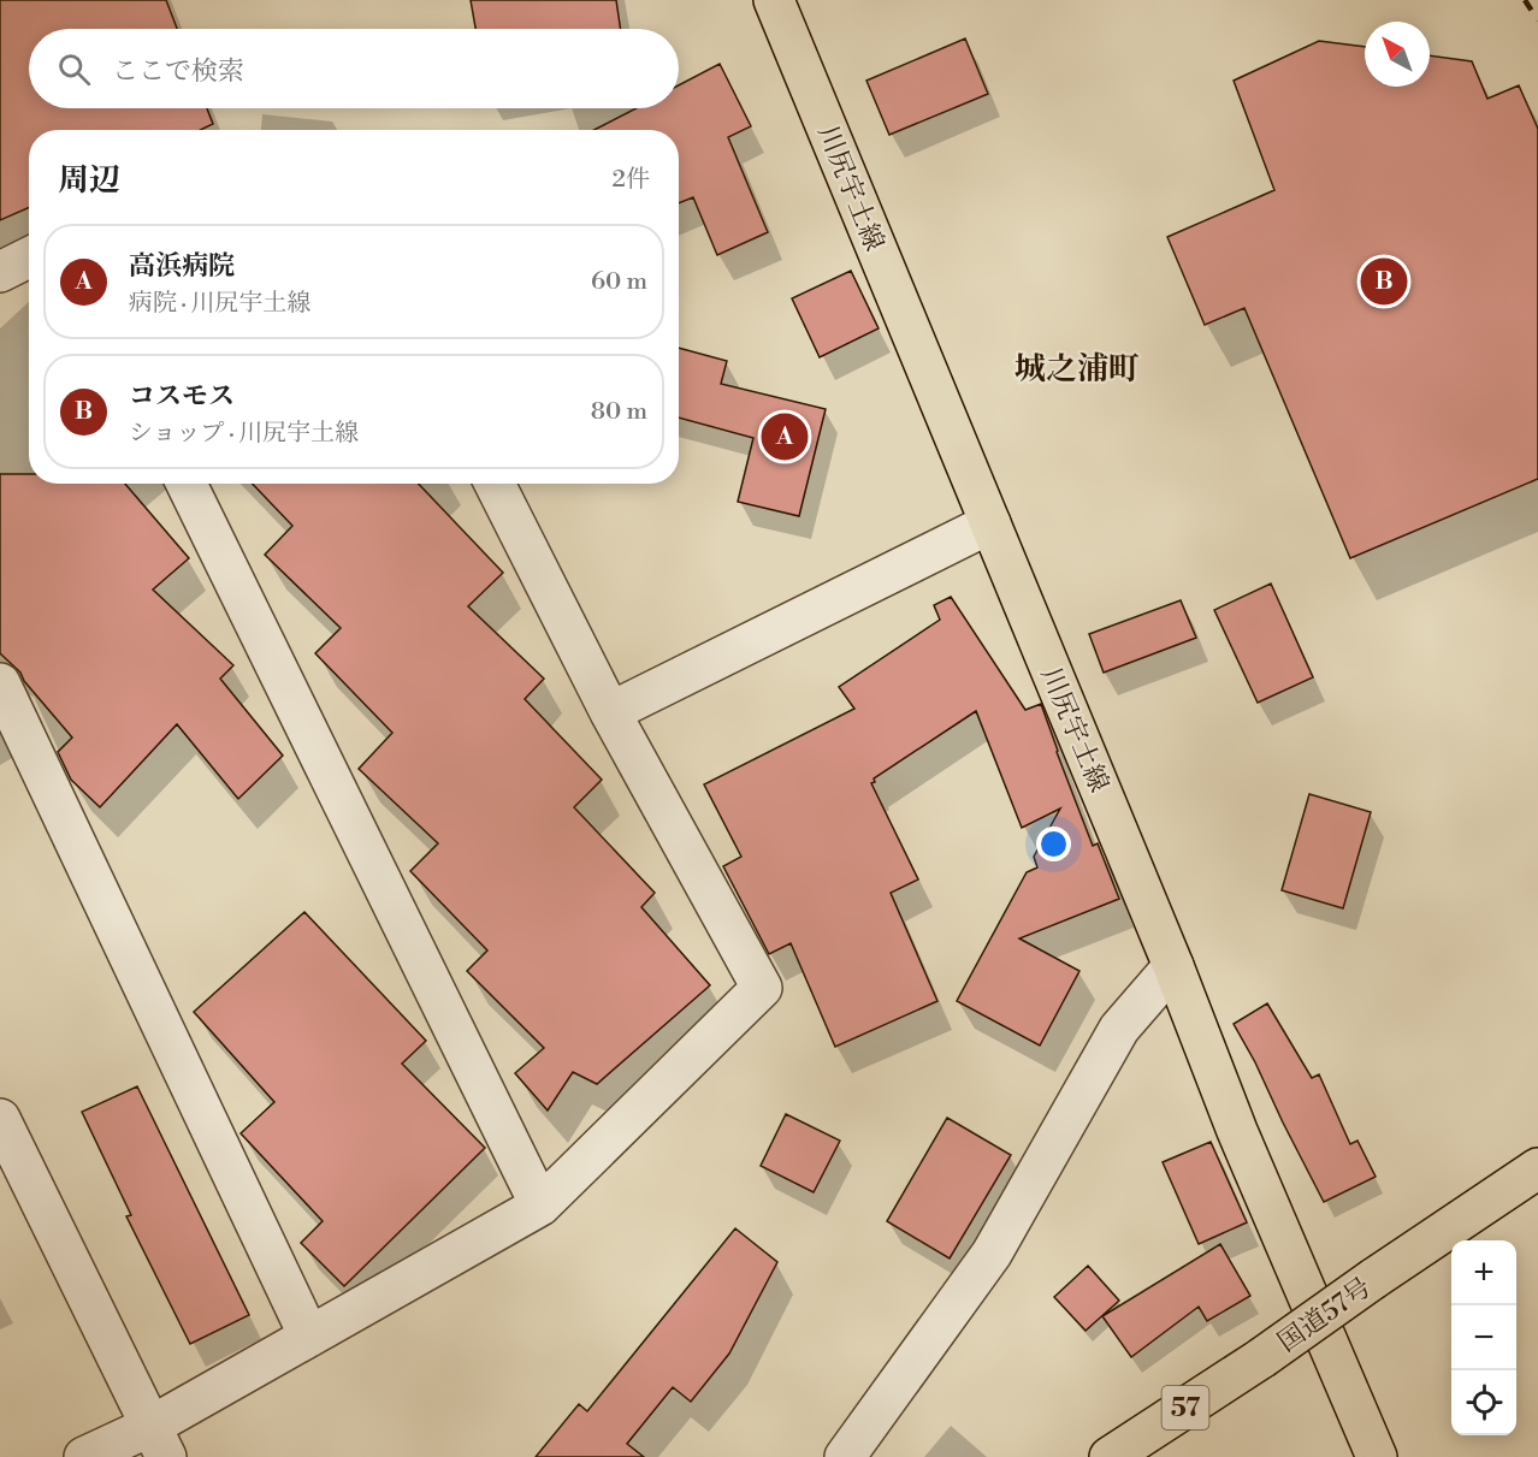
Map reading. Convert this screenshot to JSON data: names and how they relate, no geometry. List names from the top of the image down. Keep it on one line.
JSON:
{"streets":{"main road":["川尻宇土線","国道57号","57"]},"districts":["城之浦町"],"north":"top left","page":{"search":"ここで検索","heading":["周辺","2件"],"list":[{"mark":"A","name":"高浜病院","note":"病院 · 川尻宇土線","value":"60 m"},{"mark":"B","name":"コスモス","note":"ショップ · 川尻宇土線","value":"80 m"}],"pins":["B","A"],"map_buttons":["+","−"]}}
